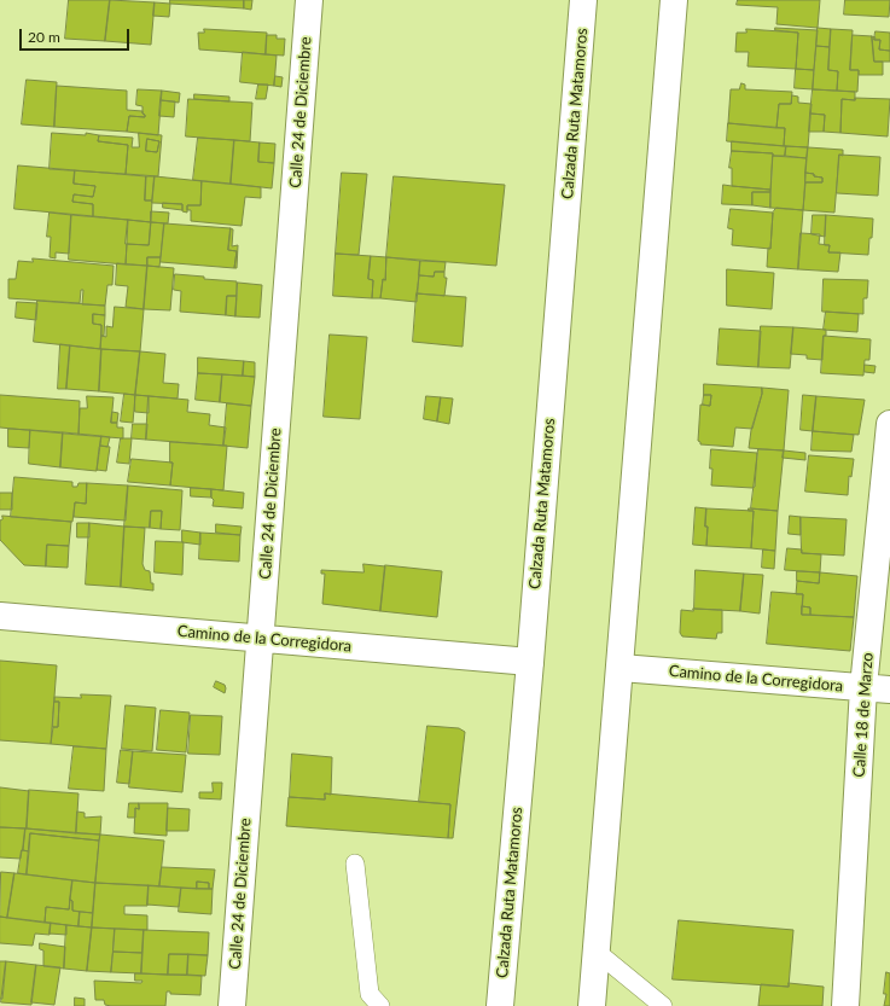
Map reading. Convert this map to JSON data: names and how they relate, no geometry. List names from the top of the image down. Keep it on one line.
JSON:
{"streets":{"street":["Calle 24 de Diciembre","Calzada Ruta Matamoros","Camino de la Corregidora","Calle 18 de Marzo"]},"crossings":[["Calle 24 de Diciembre","Camino de la Corregidora"],["Calzada Ruta Matamoros","Camino de la Corregidora"],["Camino de la Corregidora","Calle 18 de Marzo"]],"scale_bar":"20 m"}
